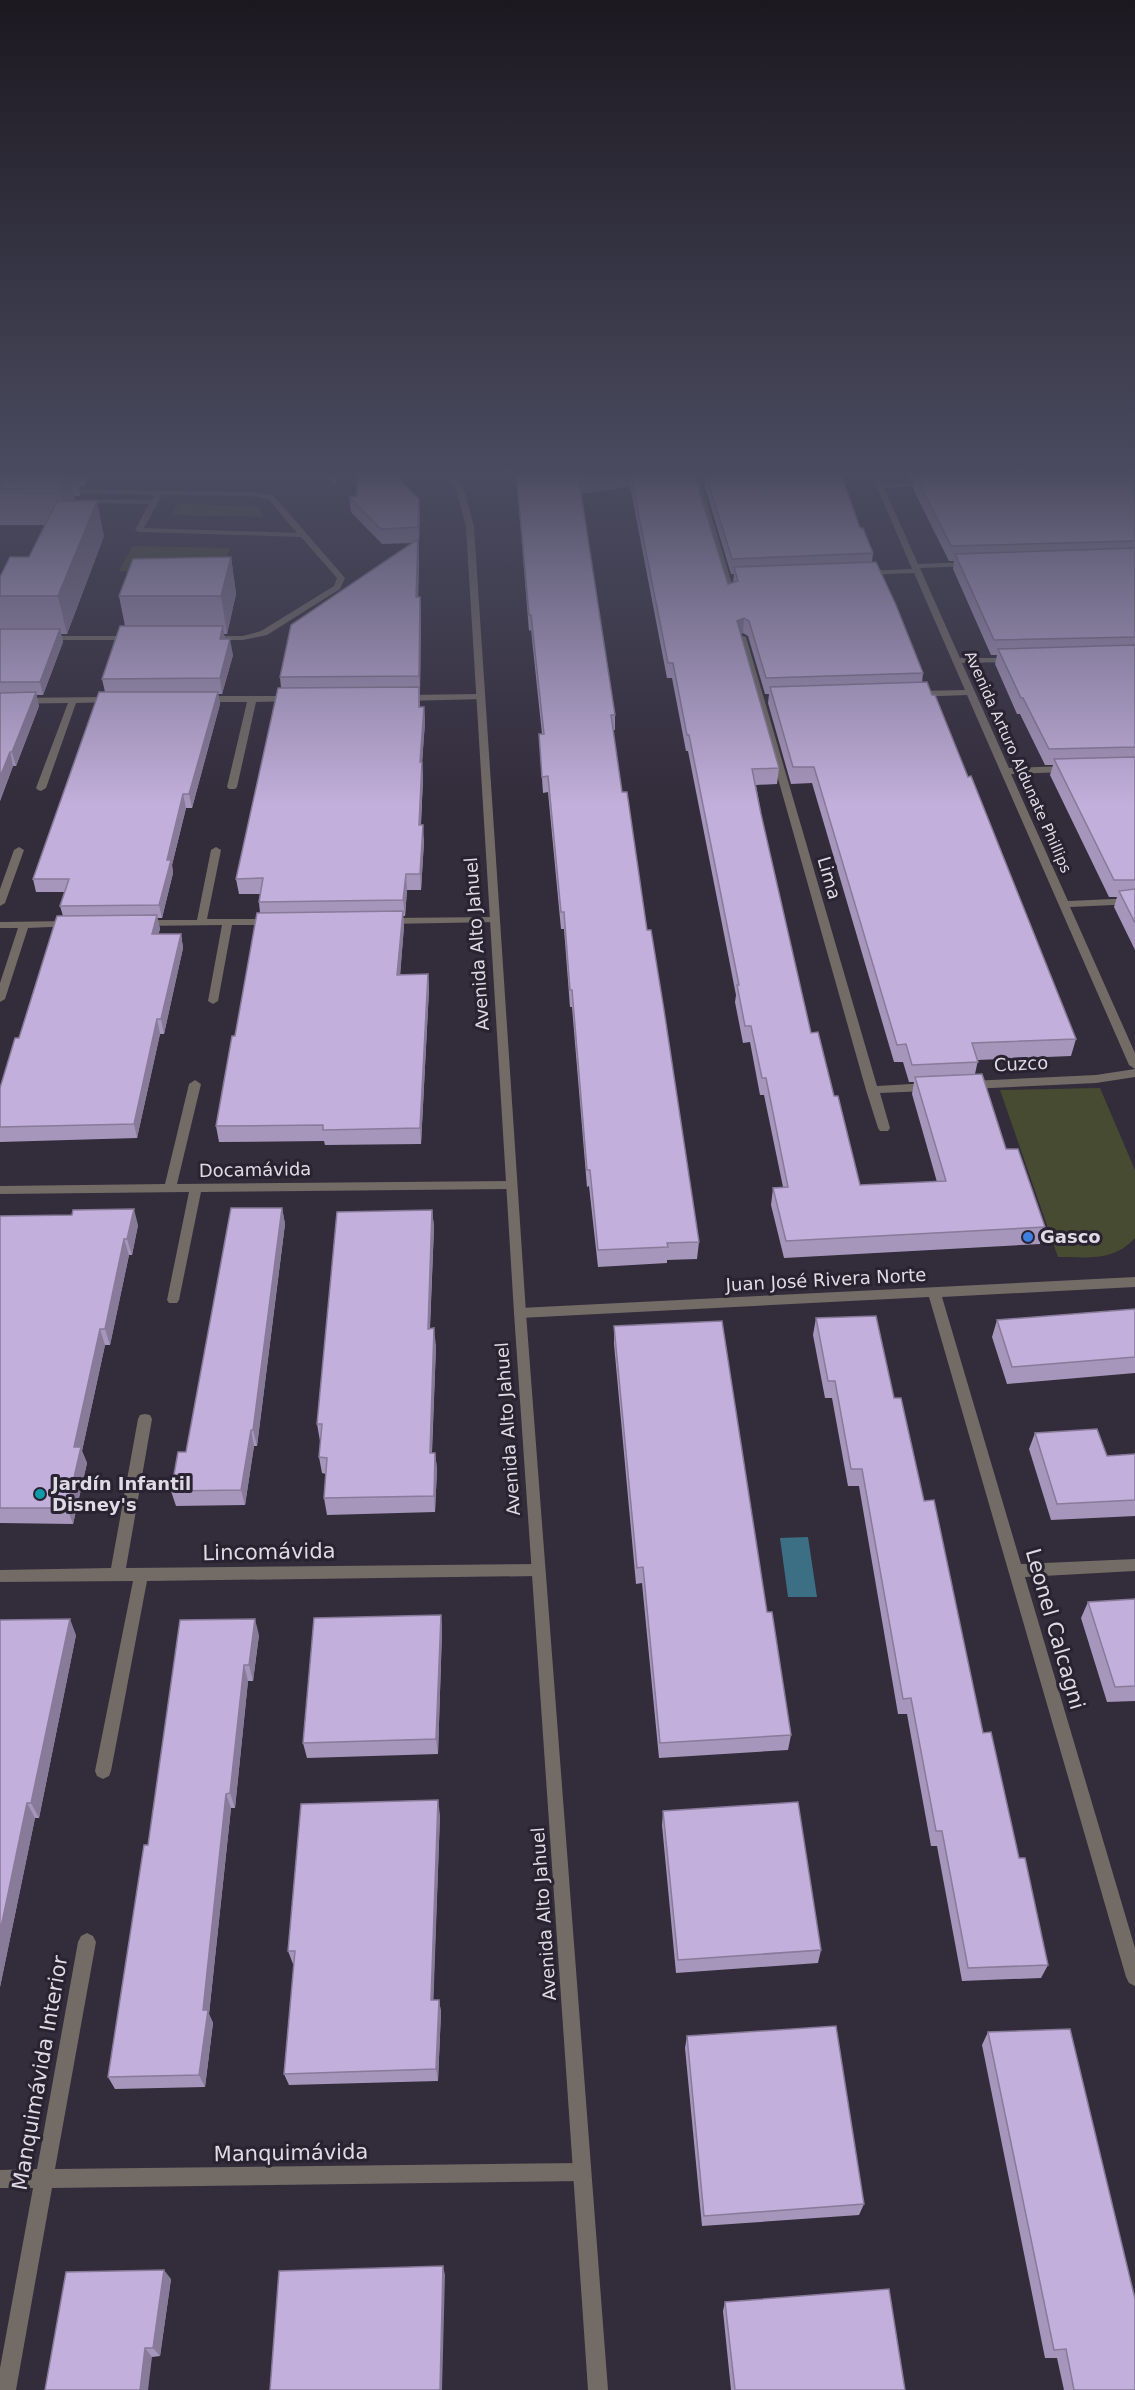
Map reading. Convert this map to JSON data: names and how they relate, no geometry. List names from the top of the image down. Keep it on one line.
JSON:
{"streets":{"street":["Avenida Arturo Aldunate Phillips","Lima","Avenida Alto Jahuel","Cuzco","Docamávida","Juan José Rivera Norte","Lincomávida","Leonel Calcagni","Manquimávida Interior","Manquimávida"]},"crossings":[["Lima","Cuzco"],["Avenida Alto Jahuel","Docamávida"],["Avenida Alto Jahuel","Juan José Rivera Norte"],["Avenida Alto Jahuel","Lincomávida"],["Avenida Alto Jahuel","Manquimávida"],["Juan José Rivera Norte","Leonel Calcagni"],["Manquimávida Interior","Manquimávida"]],"places":["Gasco","Jardín Infantil Disney's"]}
